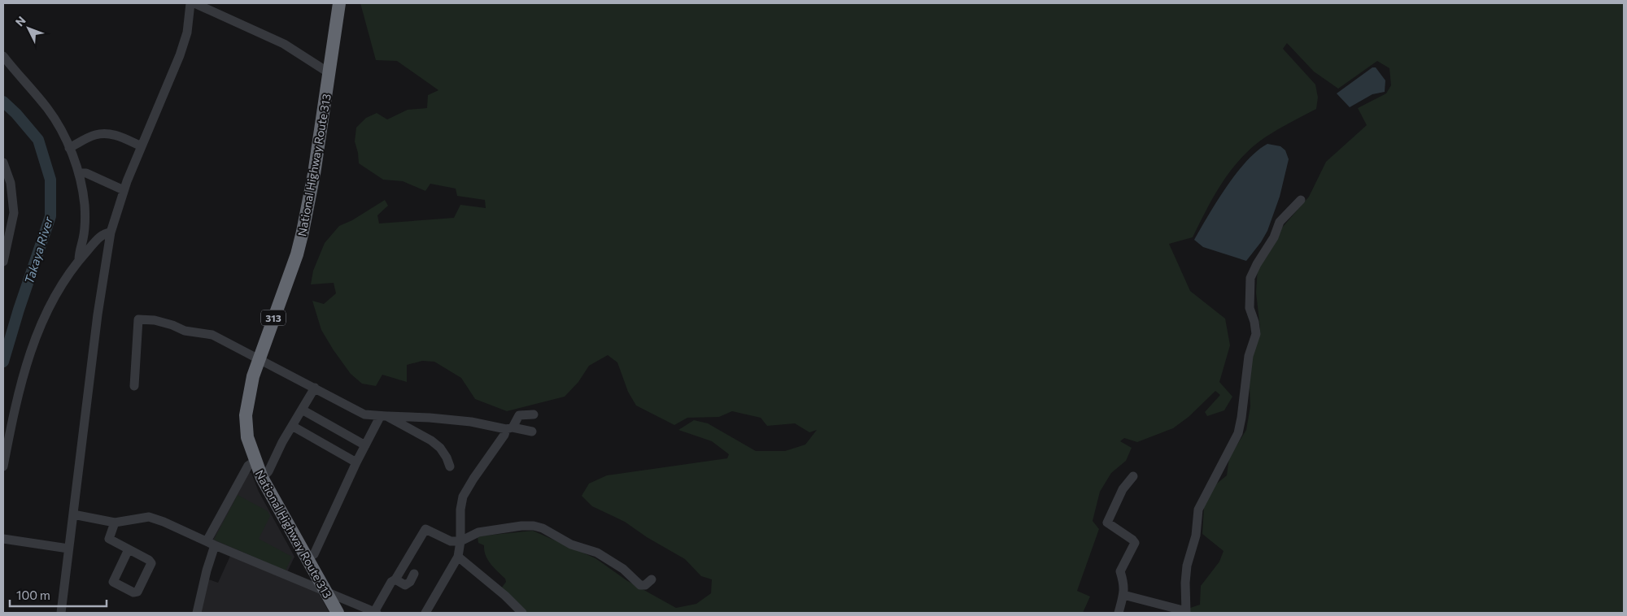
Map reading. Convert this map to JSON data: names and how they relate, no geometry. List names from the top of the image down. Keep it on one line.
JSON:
{"streets":{"highway":["National Highway Route 313","313"]},"water":["Takaya River"],"scale_bar":"100 m","north":"top left"}
